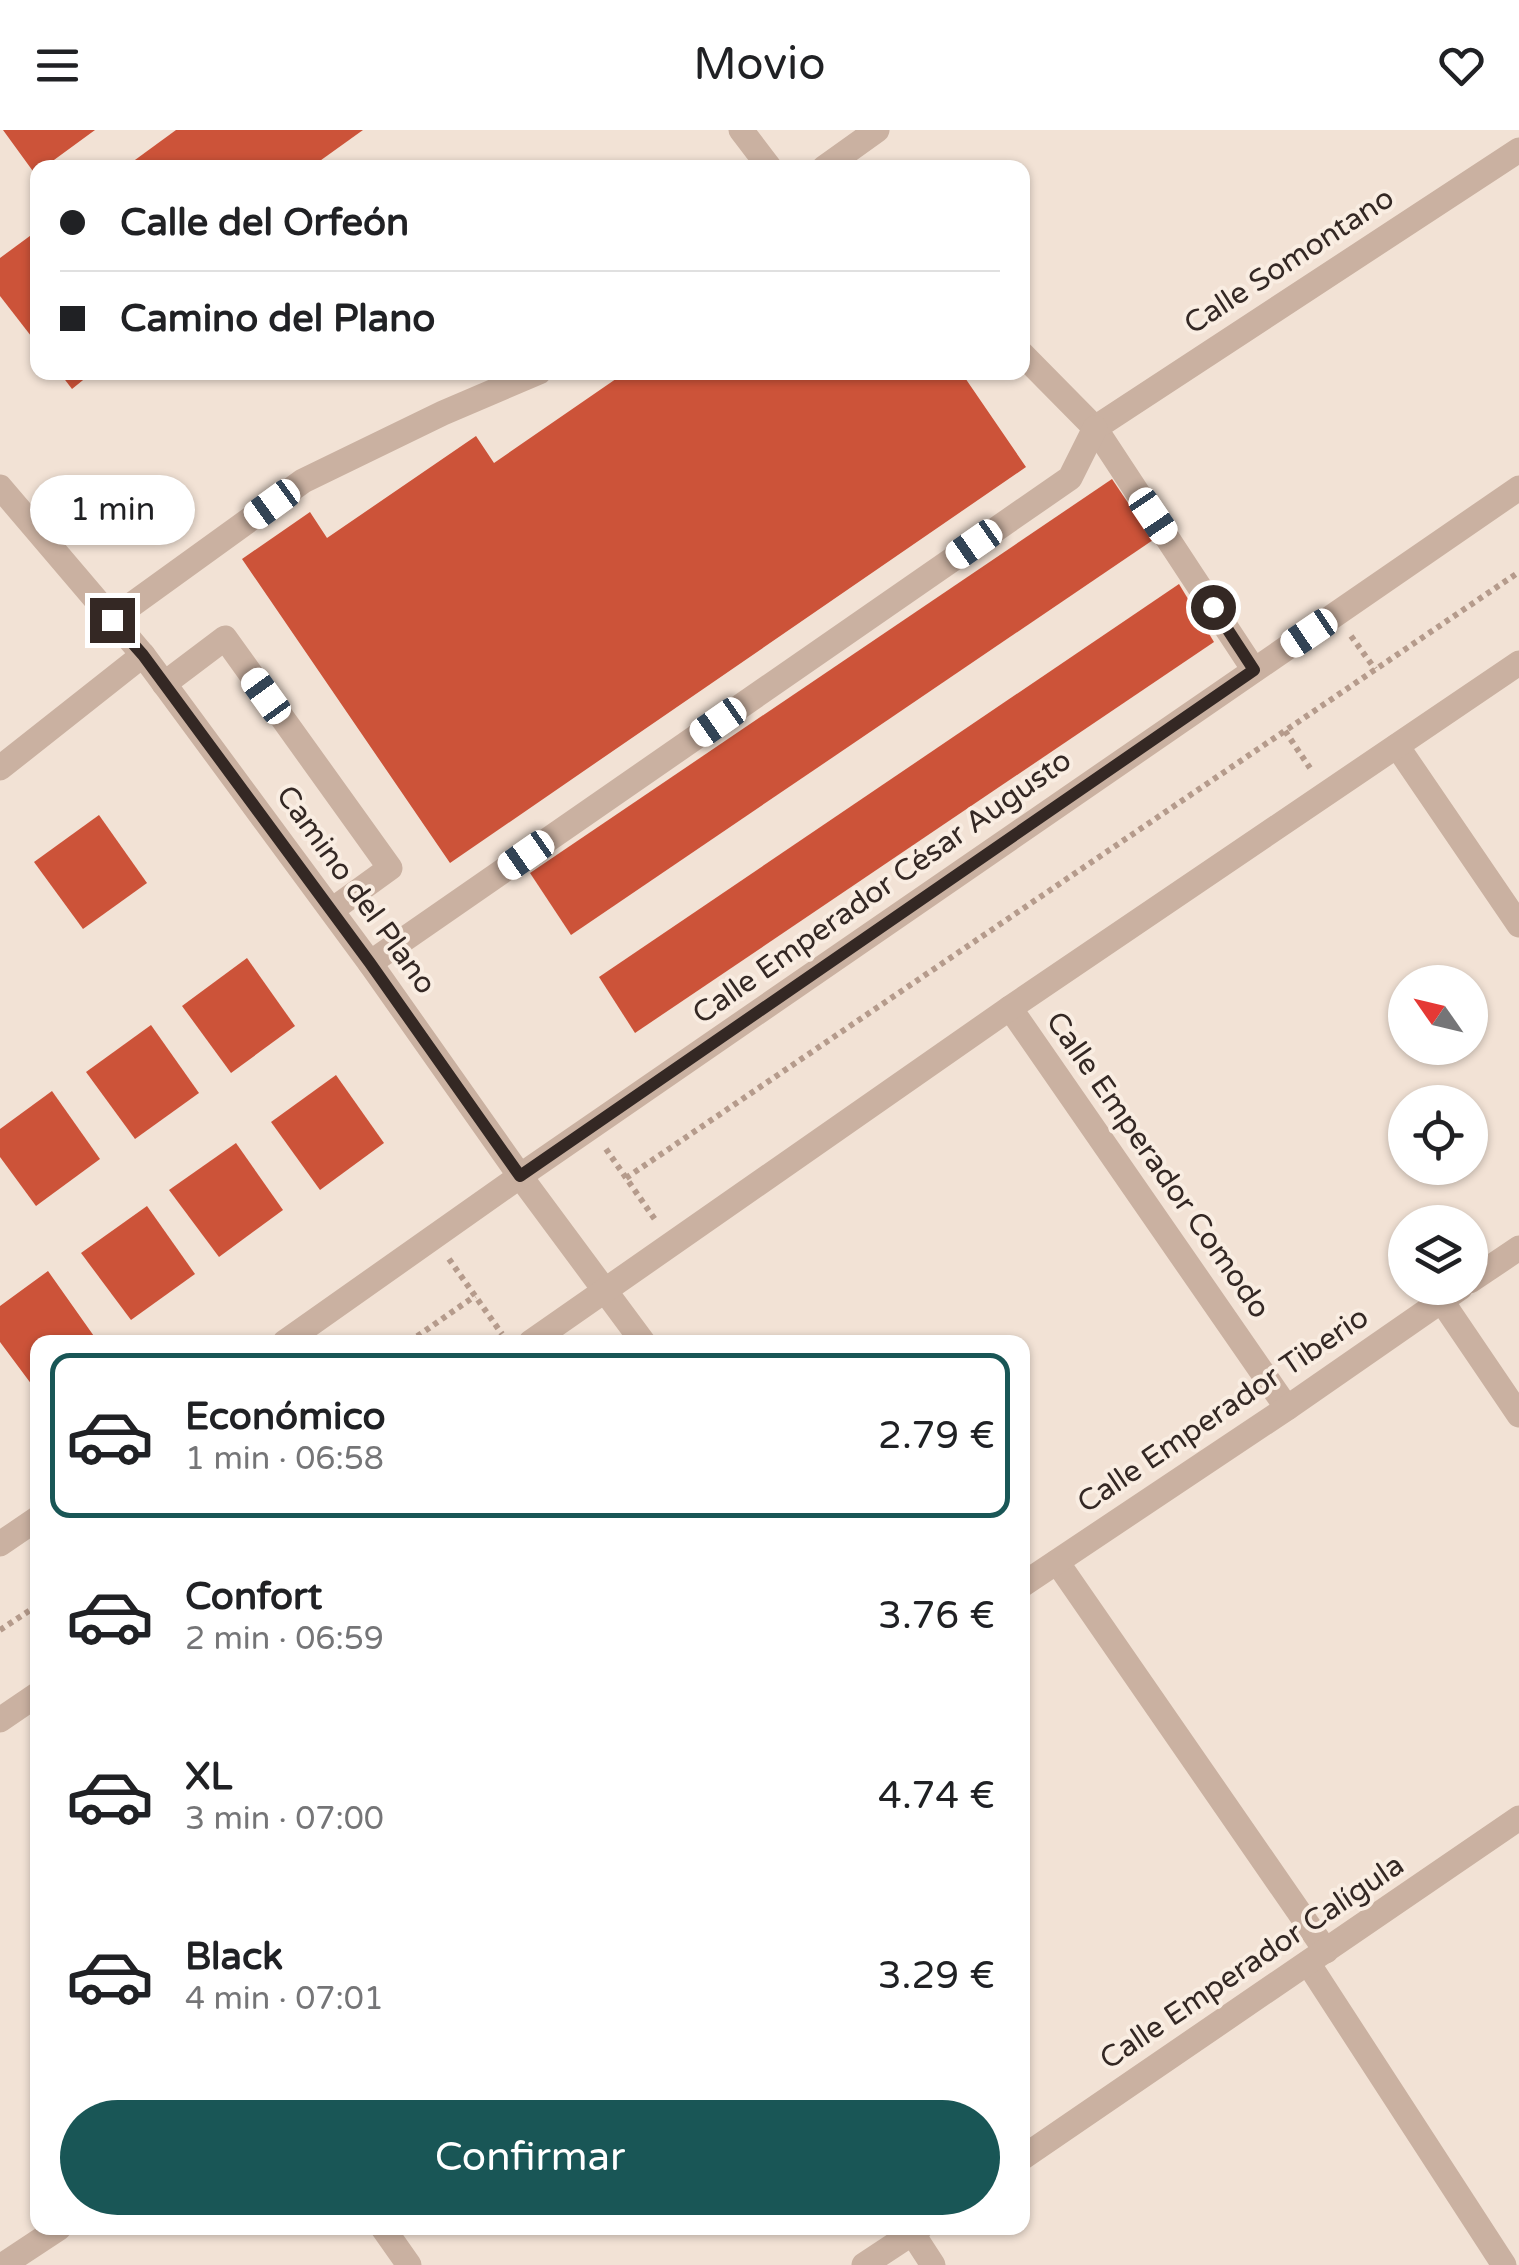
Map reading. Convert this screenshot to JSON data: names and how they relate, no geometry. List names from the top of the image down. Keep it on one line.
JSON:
{"streets":{"street":["Calle Somontano","Calle Emperador César Augusto","Camino del Plano","Calle Emperador Comodo","Calle Emperador Tiberio","Calle Emperador Calígula"]},"crossings":[["Calle Emperador César Augusto","Camino del Plano"],["Calle Emperador Comodo","Calle Emperador Tiberio"]],"north":"top left","page":{"header":"Movio","banner":["Calle del Orfeón","Camino del Plano"],"bubble":"1 min","list":[{"name":"Económico","note":"1 min · 06:58","value":"2.79 €"},{"name":"Confort","note":"2 min · 06:59","value":"3.76 €"},{"name":"XL","note":"3 min · 07:00","value":"4.74 €"},{"name":"Black","note":"4 min · 07:01","value":"3.29 €"}],"buttons":"Confirmar"}}
